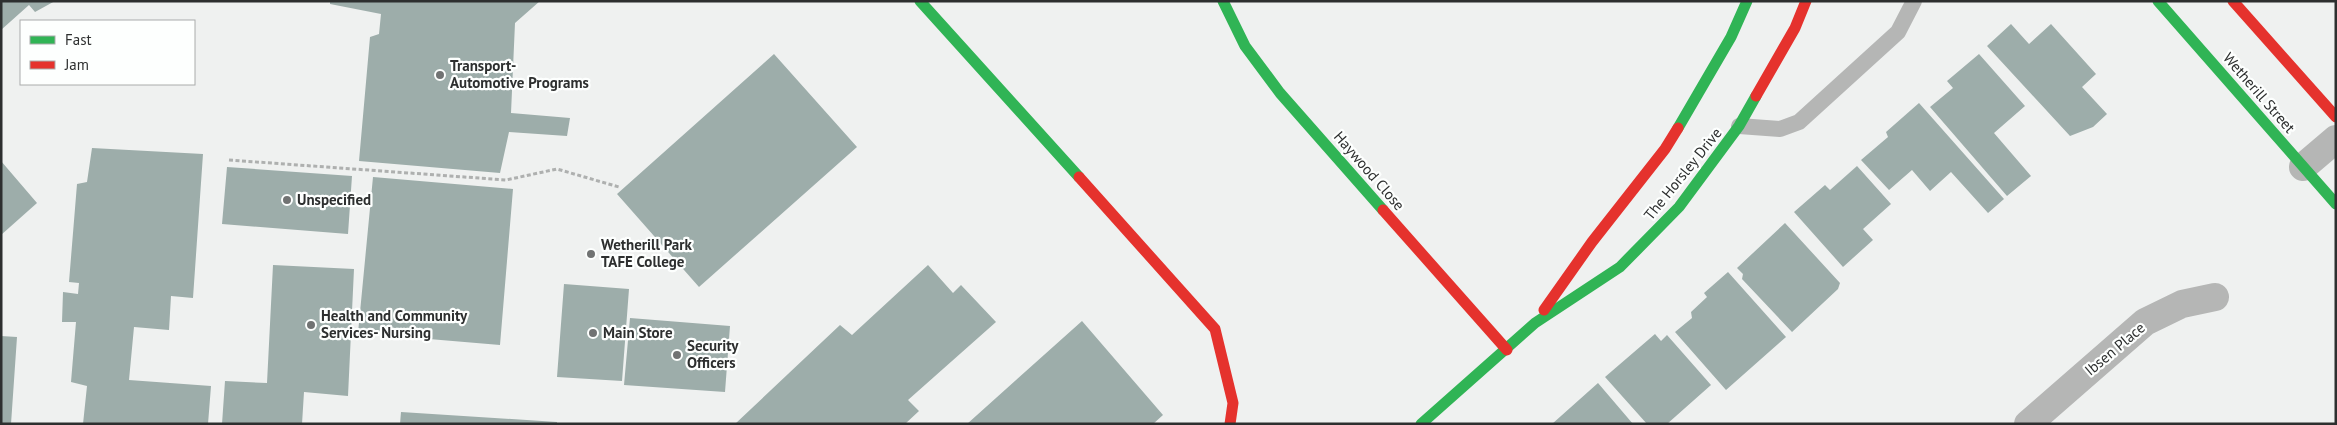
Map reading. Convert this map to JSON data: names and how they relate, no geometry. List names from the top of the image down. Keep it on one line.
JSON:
{"streets":{"main road":["Wetherill Street","Haywood Close","The Horsley Drive"],"street":["Ibsen Place"]},"crossings":[["Haywood Close","The Horsley Drive"]],"places":["Transport- Automotive Programs","Unspecified","Wetherill Park TAFE College","Health and Community Services- Nursing","Main Store","Security Officers"],"legend":["Fast","Jam"]}
